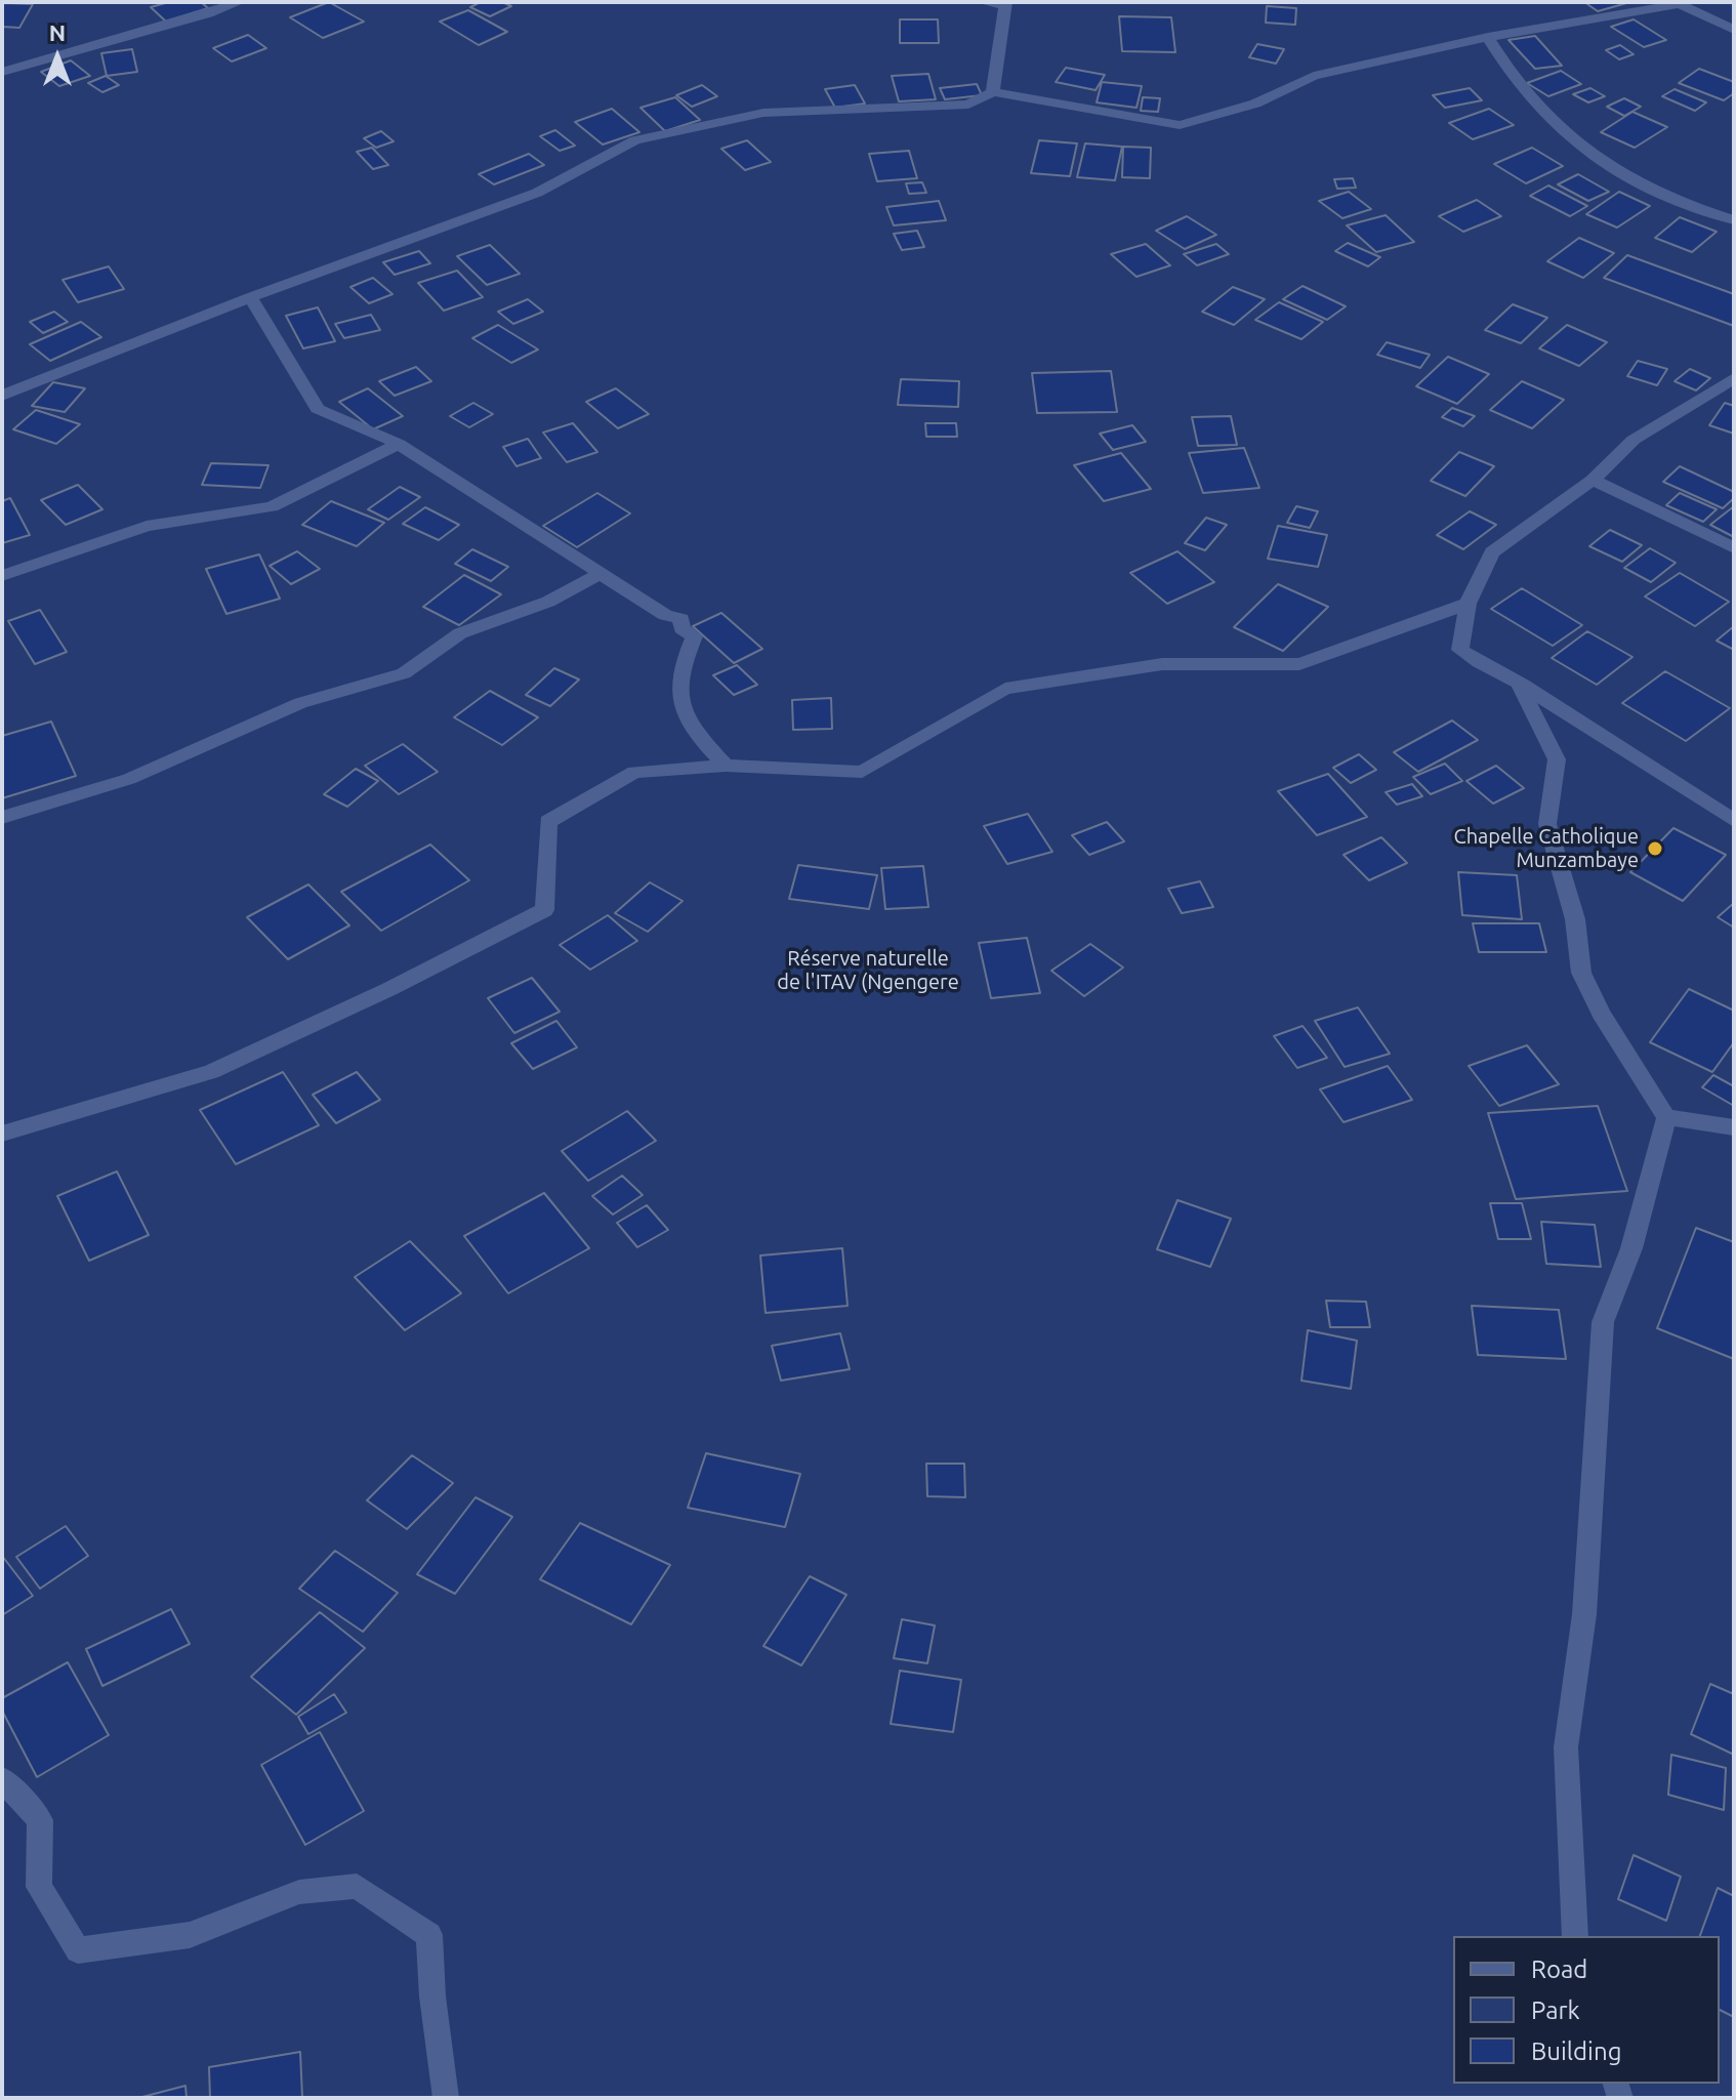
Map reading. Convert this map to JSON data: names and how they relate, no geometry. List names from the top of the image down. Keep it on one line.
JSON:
{"parks":["Réserve naturelle de l'ITAV (Ngengere"],"places":["Chapelle Catholique Munzambaye"],"legend":["Road","Park","Building"],"north":"top"}
